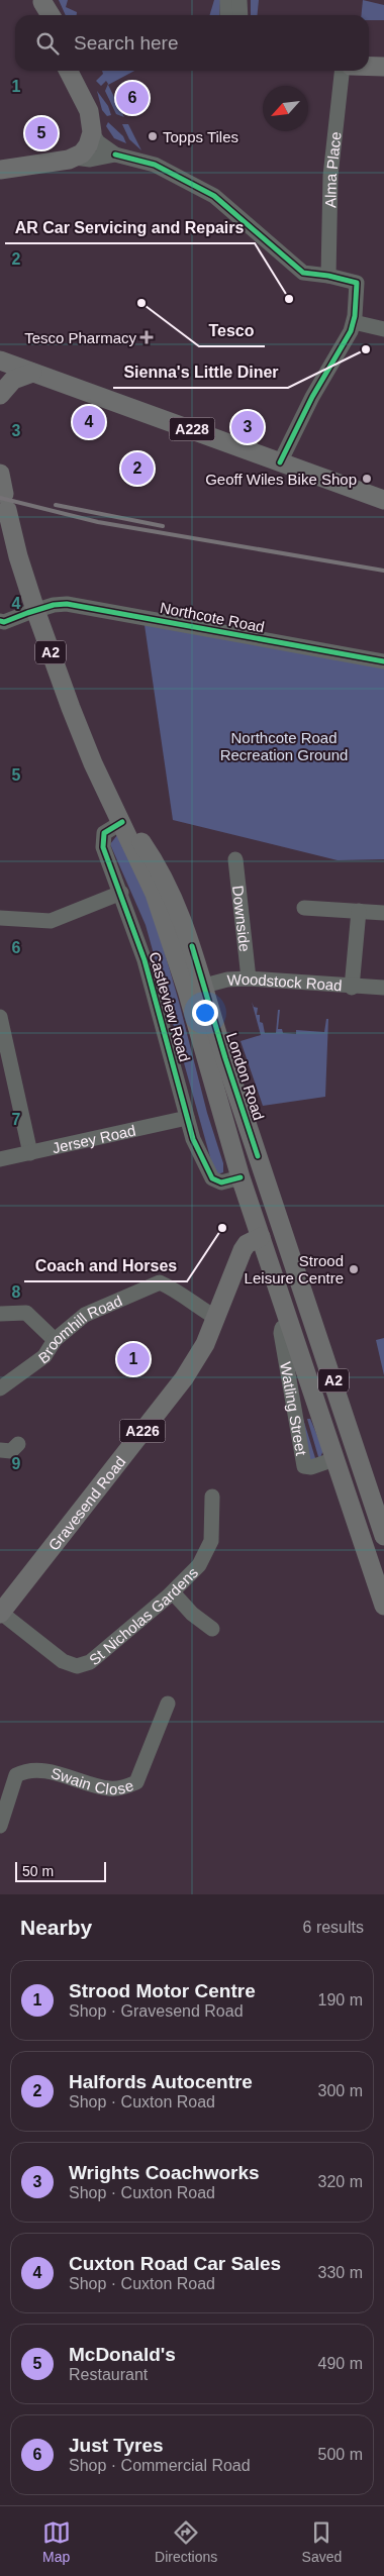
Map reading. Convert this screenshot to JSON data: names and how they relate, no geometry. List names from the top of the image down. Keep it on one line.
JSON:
{"streets":{"main road":["A228","A2","London Road","Watling Street","A226","Gravesend Road"],"street":["Alma Place","Northcote Road","Downside","Woodstock Road","Castleview Road","Jersey Road","Broomhill Road","St Nicholas Gardens","Swain Close"]},"crossings":[["Northcote Road","London Road"],["Downside","Woodstock Road"],["Woodstock Road","London Road"],["Castleview Road","London Road"],["Castleview Road","Jersey Road"],["London Road","Watling Street"],["London Road","Gravesend Road"],["Broomhill Road","Gravesend Road"],["Watling Street","Gravesend Road"],["Gravesend Road","St Nicholas Gardens"]],"parks":["Northcote Road Recreation Ground"],"places":{"other":["Topps Tiles","AR Car Servicing and Repairs","Tesco","Sienna's Little Diner","Geoff Wiles Bike Shop","Coach and Horses","Strood Leisure Centre"],"health":["Tesco Pharmacy"]},"scale_bar":"50 m","north":"bottom left","page":{"search":"Search here","pins":["6","5","4","3","2","1"],"scale":"50 m","heading":["Nearby","6 results"],"list":[{"mark":"1","name":"Strood Motor Centre","note":"Shop · Gravesend Road","value":"190 m"},{"mark":"2","name":"Halfords Autocentre","note":"Shop · Cuxton Road","value":"300 m"},{"mark":"3","name":"Wrights Coachworks","note":"Shop · Cuxton Road","value":"320 m"},{"mark":"4","name":"Cuxton Road Car Sales","note":"Shop · Cuxton Road","value":"330 m"},{"mark":"5","name":"McDonald's","note":"Restaurant","value":"490 m"},{"mark":"6","name":"Just Tyres","note":"Shop · Commercial Road","value":"500 m"}],"nav":["Map","Directions","Saved"]},"grid":{"rows":["1","2","3","4","5","6","7","8","9"]}}
